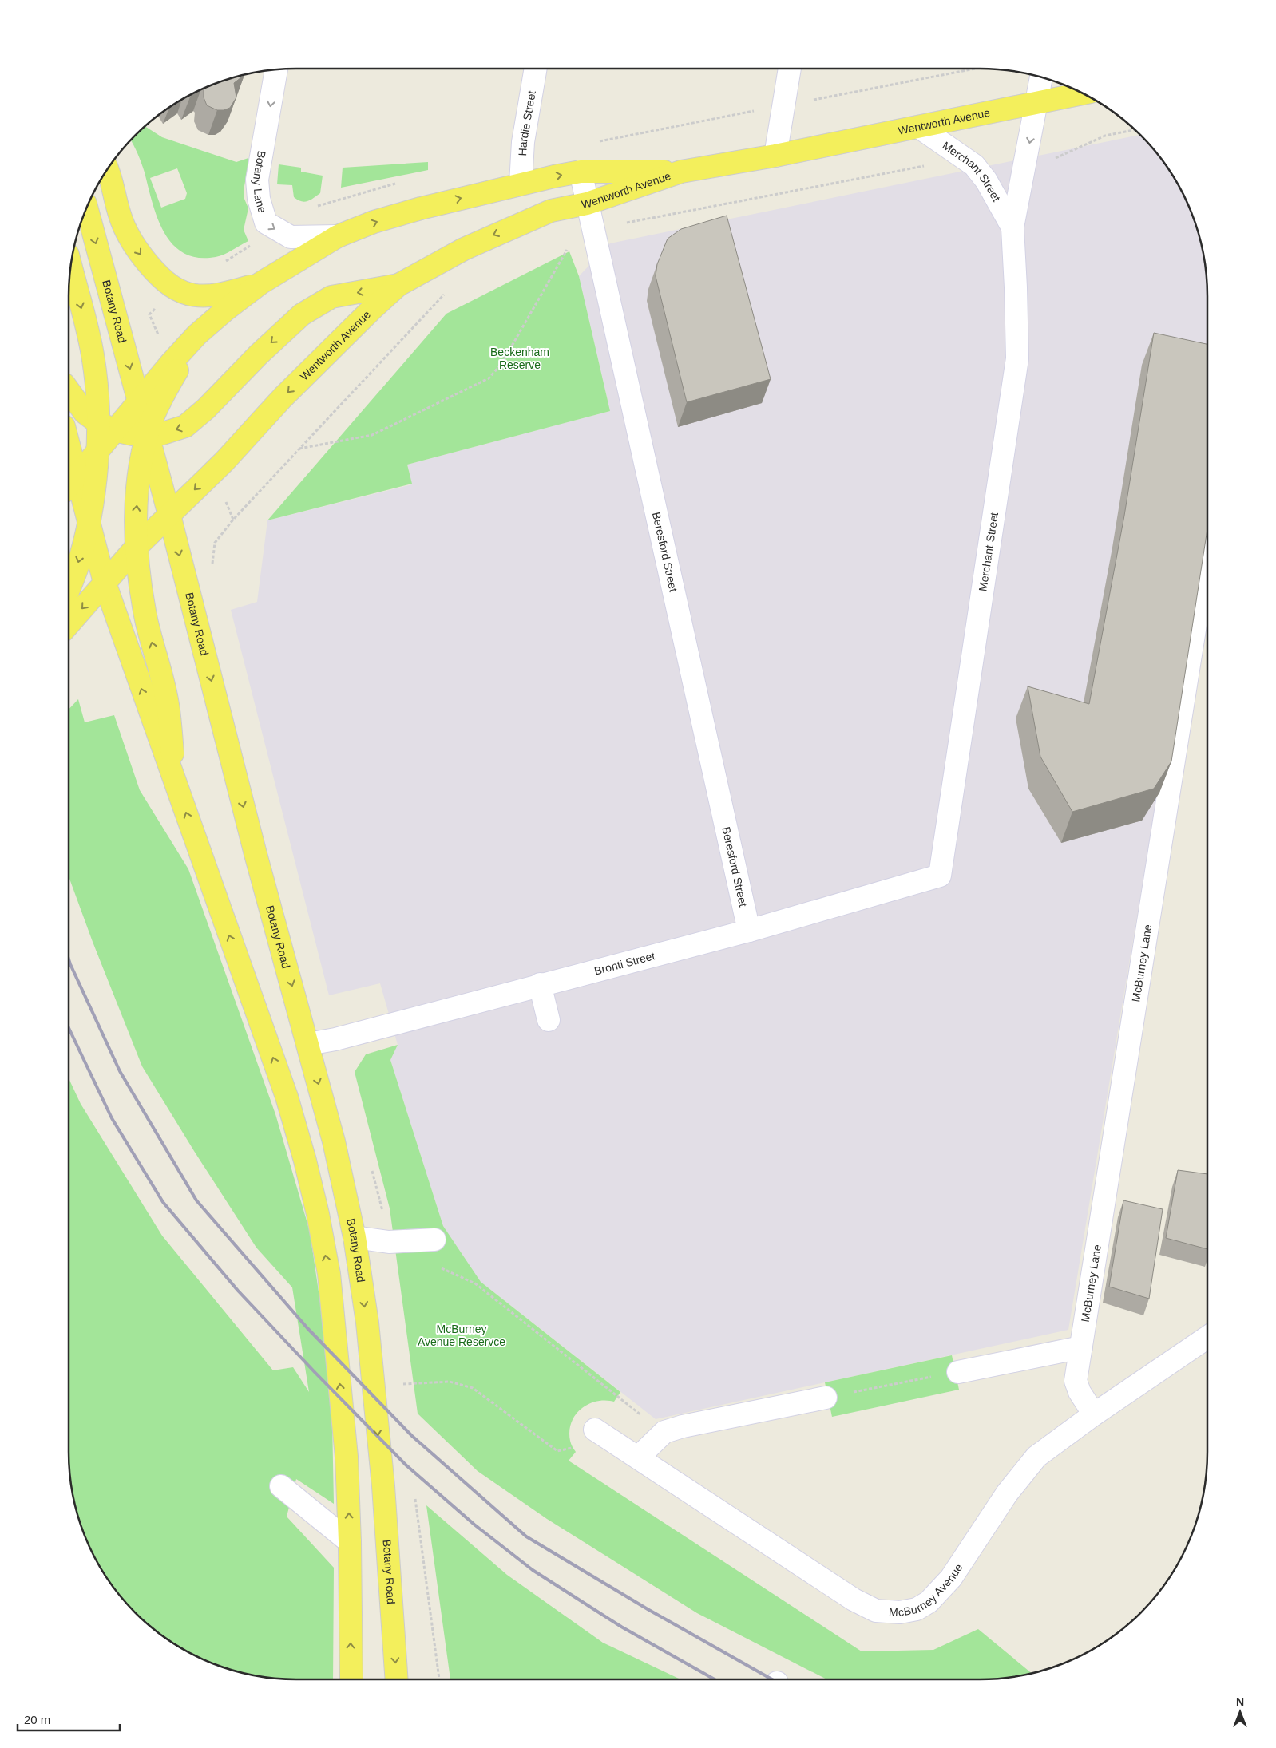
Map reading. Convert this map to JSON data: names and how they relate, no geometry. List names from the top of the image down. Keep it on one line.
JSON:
{"streets":{"main road":["Wentworth Avenue","Botany Road"],"street":["Hardie Street","Merchant Street","Botany Lane","Beresford Street","Bronti Street","McBurney Lane","McBurney Avenue"]},"crossings":[["Wentworth Avenue","Hardie Street"],["Wentworth Avenue","Merchant Street"],["Wentworth Avenue","Botany Lane"],["Wentworth Avenue","Botany Road"],["Wentworth Avenue","Beresford Street"],["Merchant Street","Bronti Street"],["Botany Road","Bronti Street"],["Beresford Street","Bronti Street"],["McBurney Lane","McBurney Avenue"]],"parks":["Beckenham Reserve","McBurney Avenue Reservce"],"scale_bar":"20 m","north":"top"}
